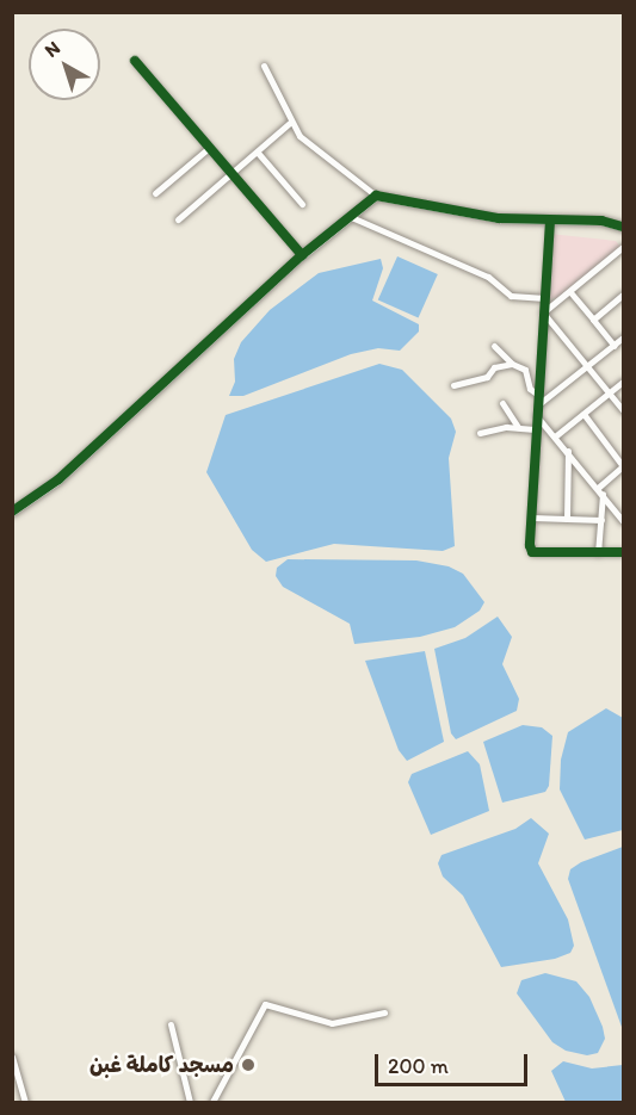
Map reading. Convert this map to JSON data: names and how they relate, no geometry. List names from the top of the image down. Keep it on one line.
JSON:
{"places":["مسجد كاملة غبن"],"scale_bar":"200 m","north":"top left"}
